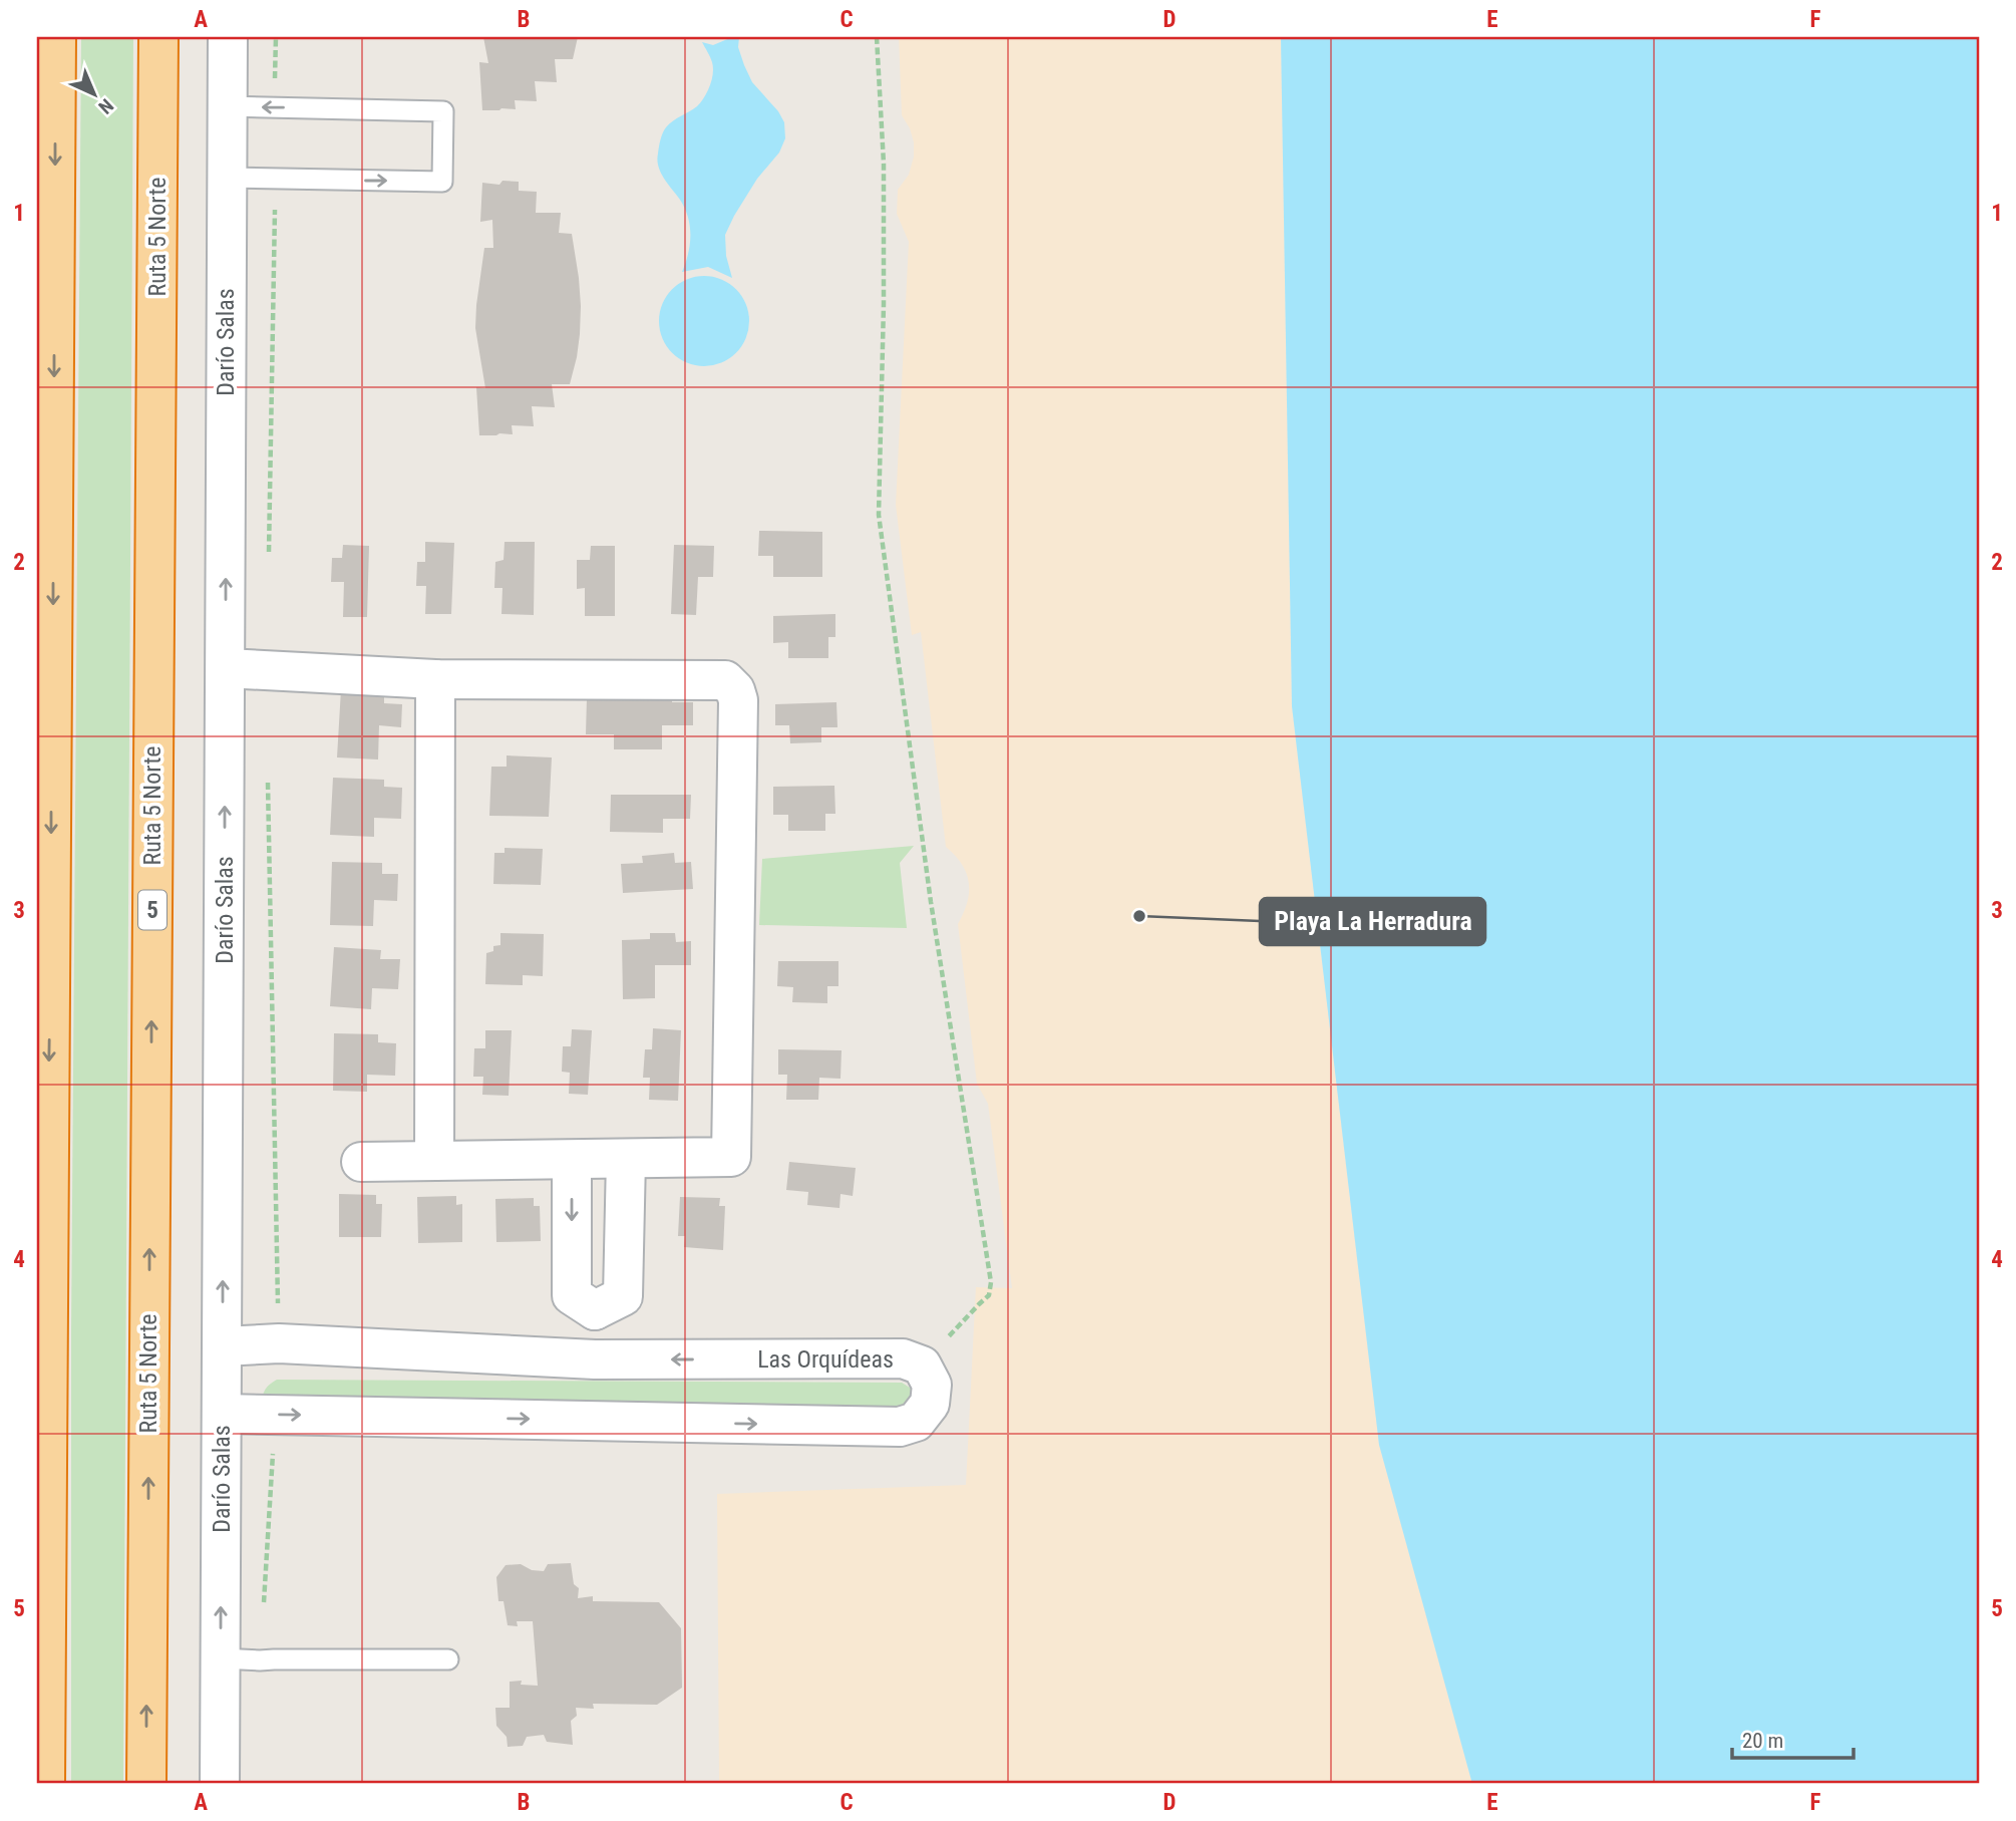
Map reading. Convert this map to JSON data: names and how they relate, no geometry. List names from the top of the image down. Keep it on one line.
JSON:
{"streets":{"highway":["Ruta 5 Norte","5"],"street":["Darío Salas","Las Orquídeas"]},"crossings":[["Darío Salas","Las Orquídeas"]],"places":["Playa La Herradura"],"scale_bar":"20 m","north":"bottom right","grid":{"columns":["A","B","C","D","E","F"],"rows":["1","2","3","4","5"]}}
